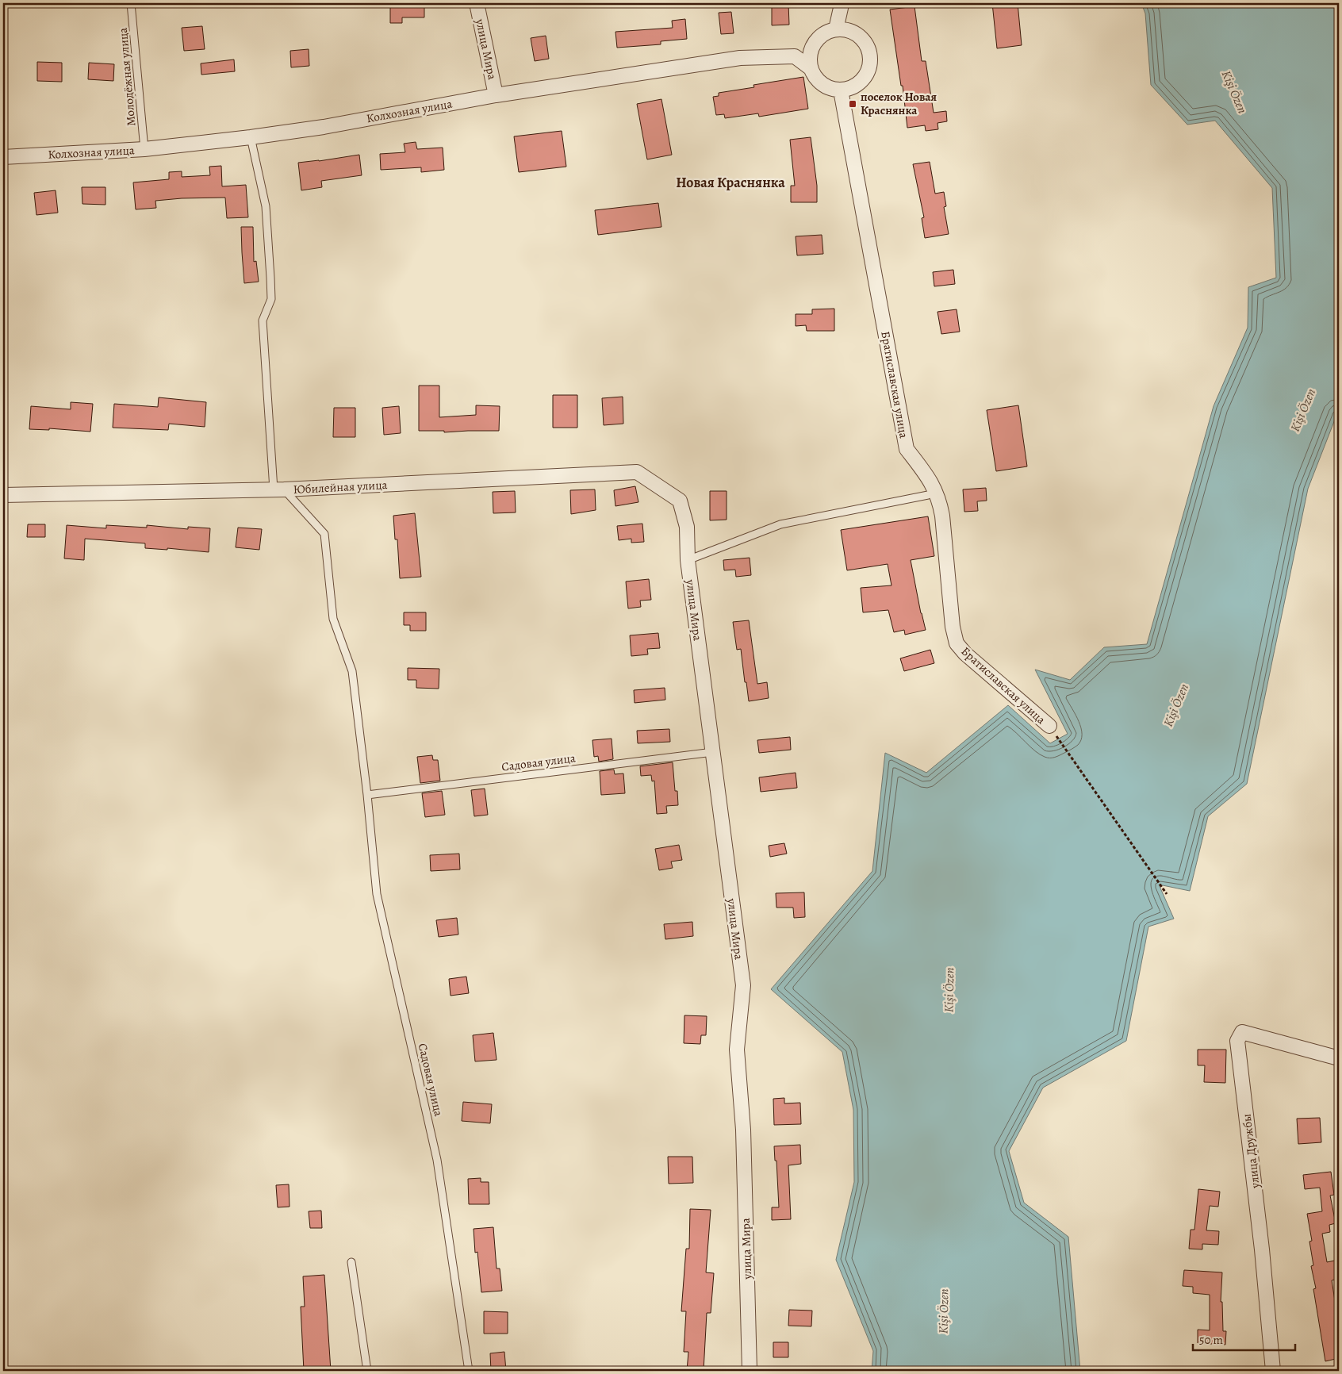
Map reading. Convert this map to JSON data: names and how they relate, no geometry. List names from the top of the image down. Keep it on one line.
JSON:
{"streets":{"street":["улица Мира","Колхозная улица","Братиславская улица","Юбилейная улица","улица Дружбы"],"lane":["Молодёжная улица","Садовая улица"]},"crossings":[["улица Мира","Колхозная улица"],["улица Мира","Юбилейная улица"],["улица Мира","Садовая улица"],["Молодёжная улица","Колхозная улица"],["Колхозная улица","Братиславская улица"],["Юбилейная улица","Садовая улица"]],"districts":["Новая Краснянка"],"water":["Kişi Özen"],"places":{"transit":["поселок Новая Краснянка"]},"scale_bar":"50 m"}
